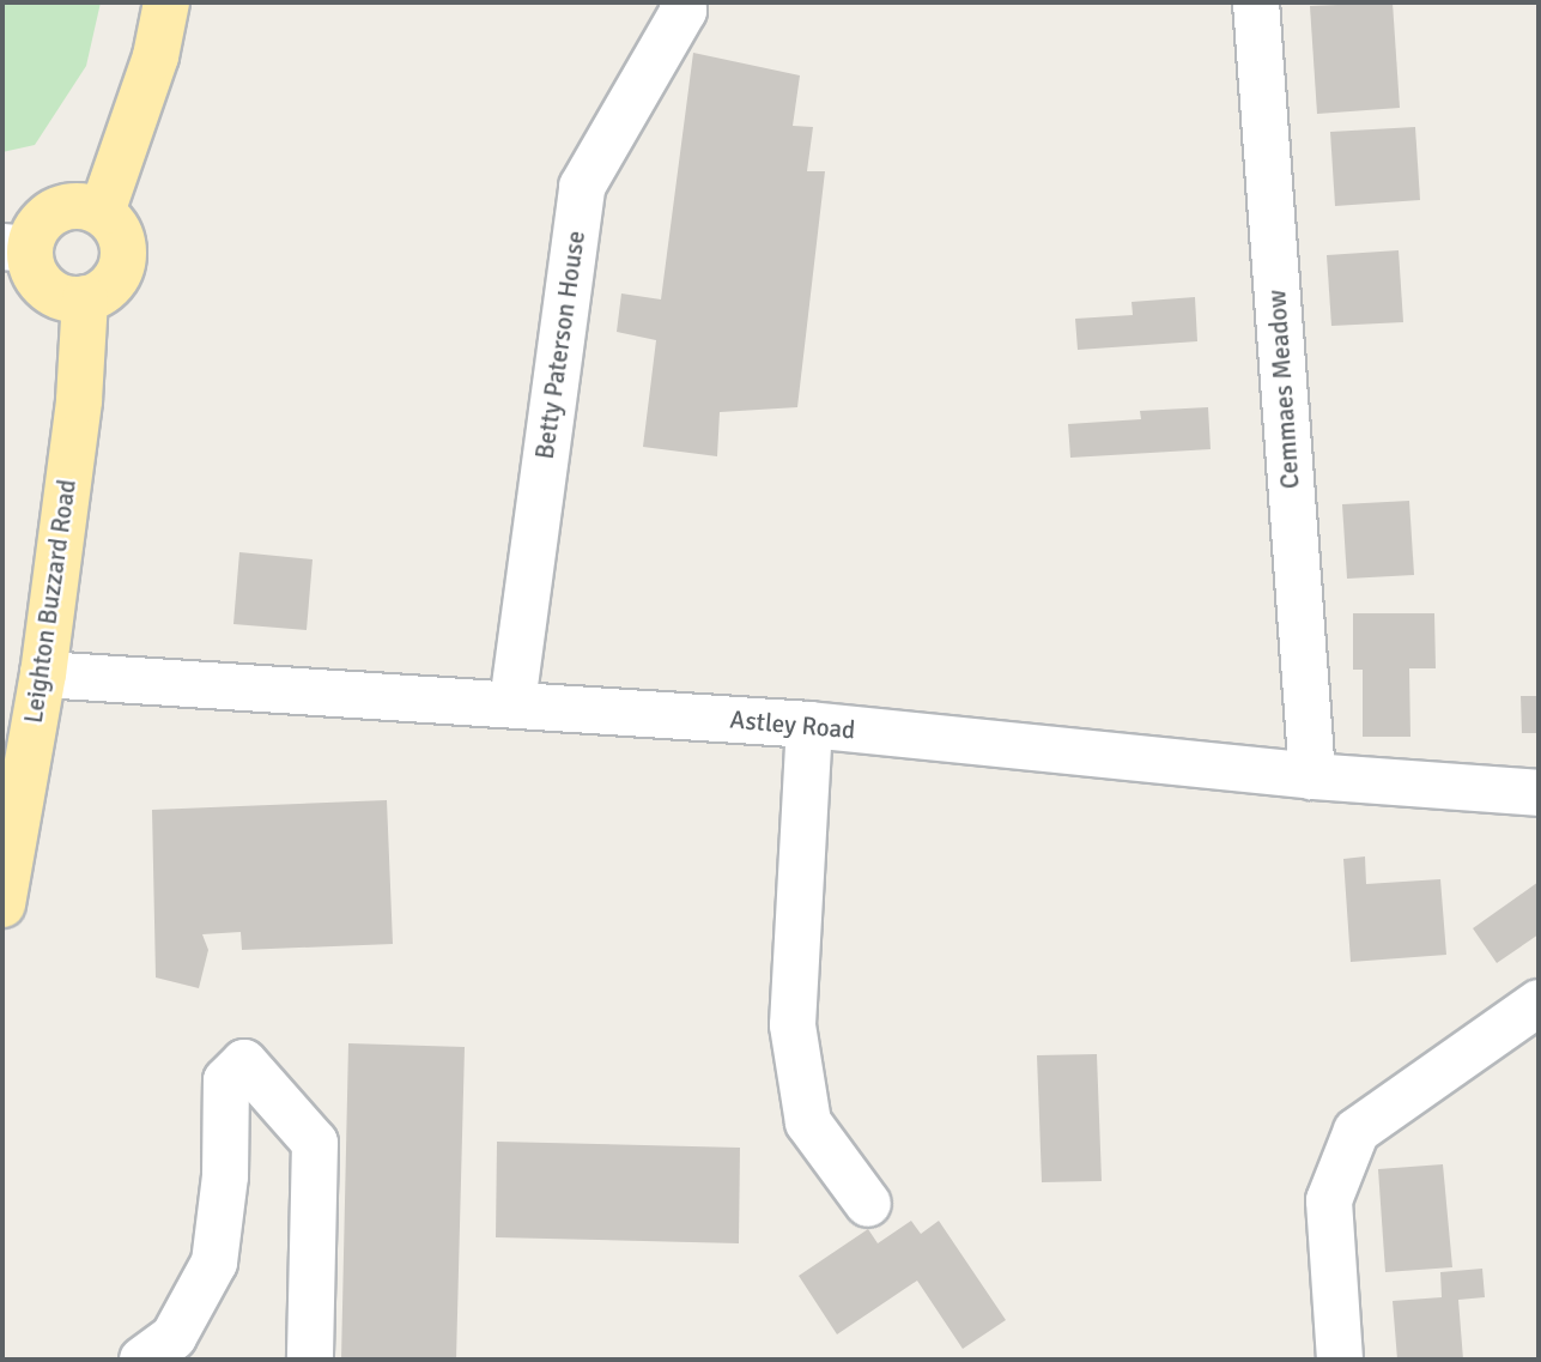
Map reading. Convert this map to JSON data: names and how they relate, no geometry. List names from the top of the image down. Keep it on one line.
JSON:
{"streets":{"main road":["Leighton Buzzard Road"],"street":["Betty Paterson House","Cemmaes Meadow","Astley Road"]},"crossings":[["Betty Paterson House","Astley Road"],["Cemmaes Meadow","Astley Road"],["Leighton Buzzard Road","Astley Road"]]}
